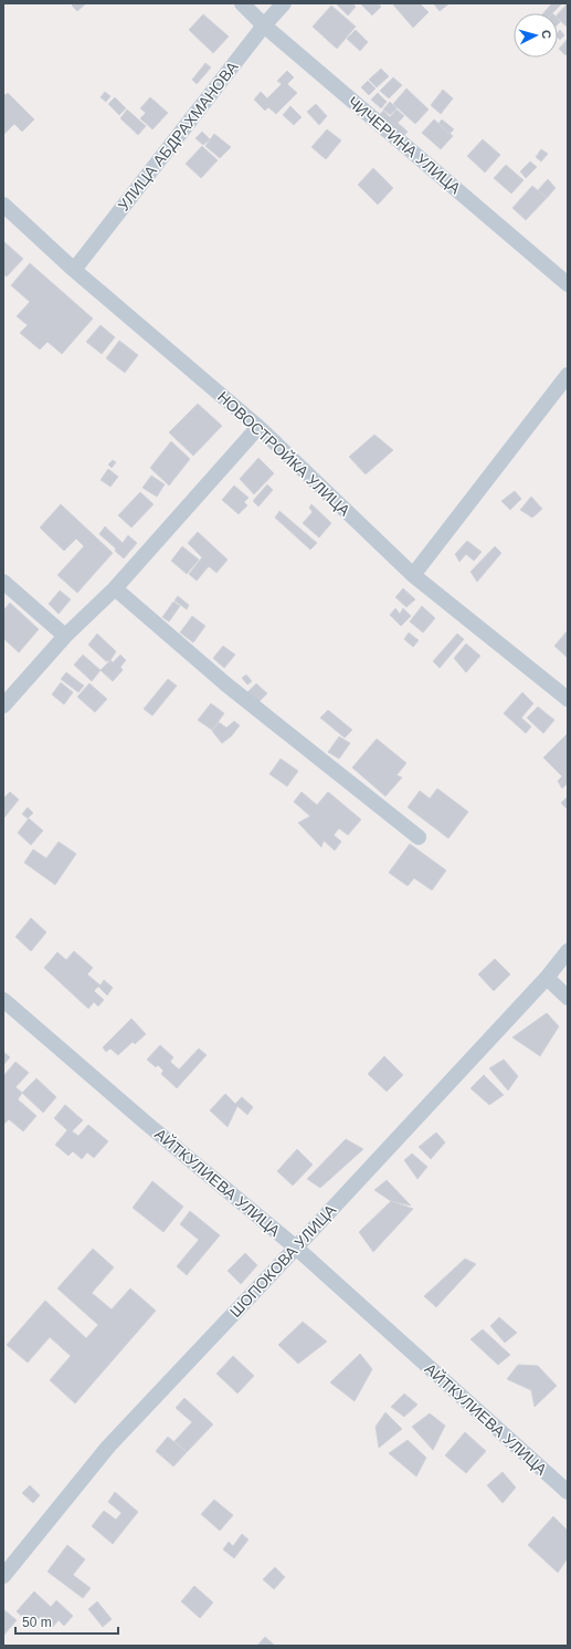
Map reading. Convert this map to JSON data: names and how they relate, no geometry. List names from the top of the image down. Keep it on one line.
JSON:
{"streets":{"street":["УЛИЦА АБДРАХМАНОВА","ЧИЧЕРИНА УЛИЦА","НОВОСТРОЙКА УЛИЦА","АЙТКУЛИЕВА УЛИЦА","ШОПОКОВА УЛИЦА"]},"crossings":[["УЛИЦА АБДРАХМАНОВА","ЧИЧЕРИНА УЛИЦА"],["УЛИЦА АБДРАХМАНОВА","НОВОСТРОЙКА УЛИЦА"],["АЙТКУЛИЕВА УЛИЦА","ШОПОКОВА УЛИЦА"]],"scale_bar":"50 m","north":"right"}
